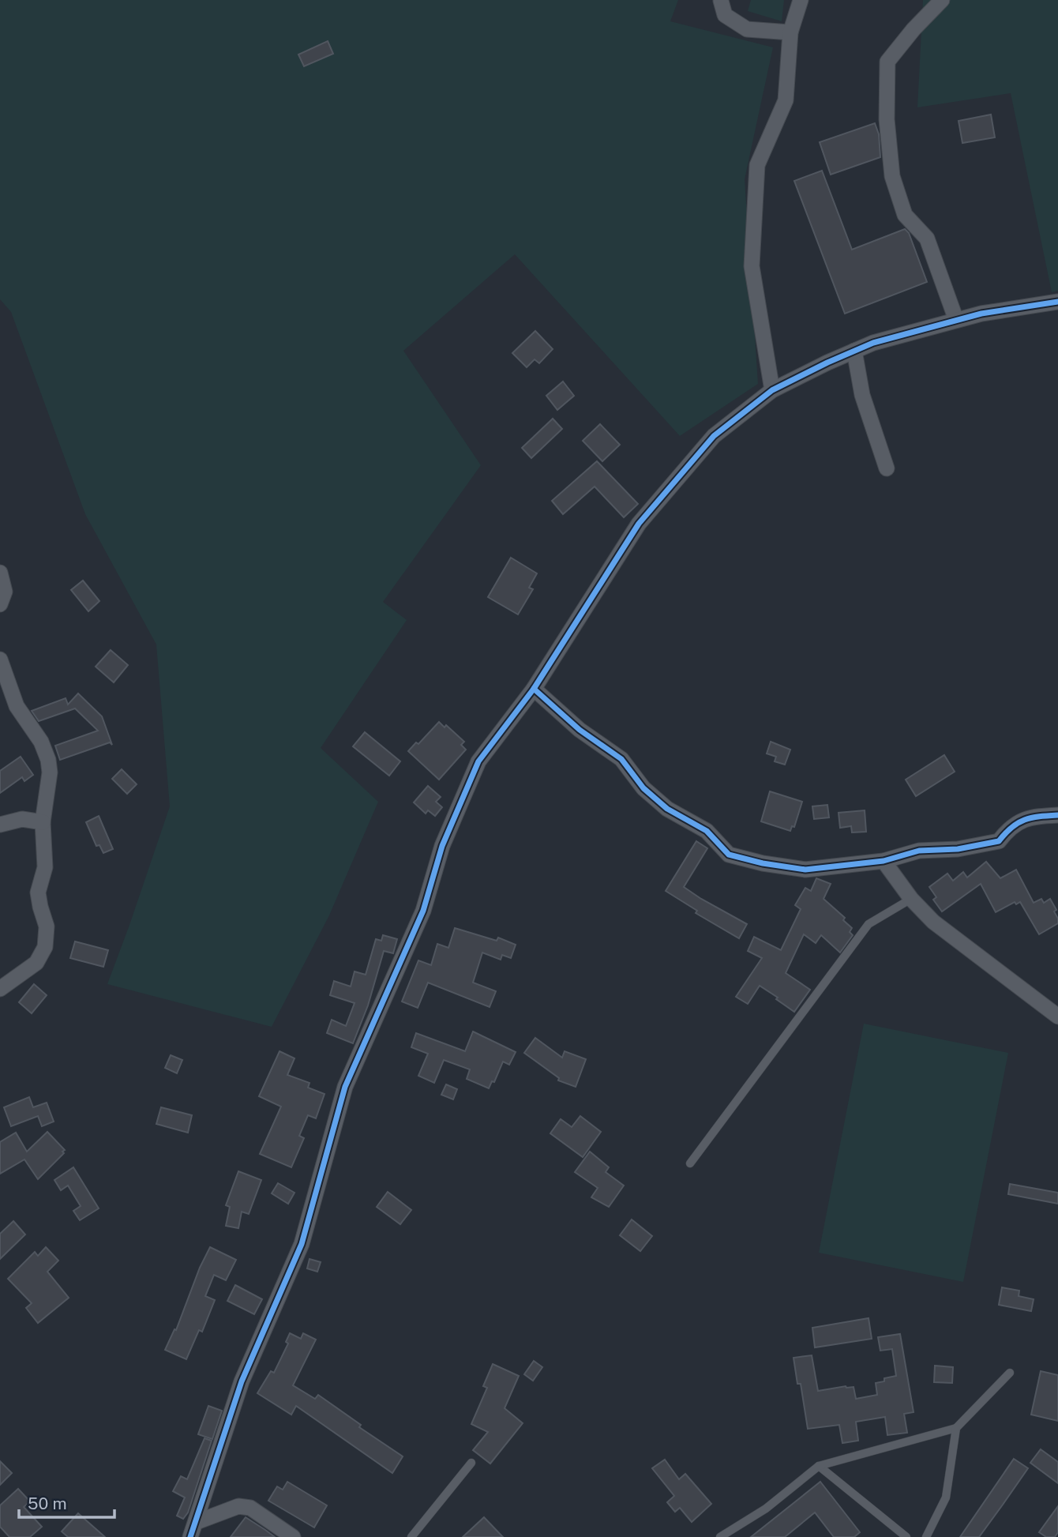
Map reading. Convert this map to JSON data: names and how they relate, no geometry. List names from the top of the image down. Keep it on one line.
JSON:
{"scale_bar":"50 m"}
